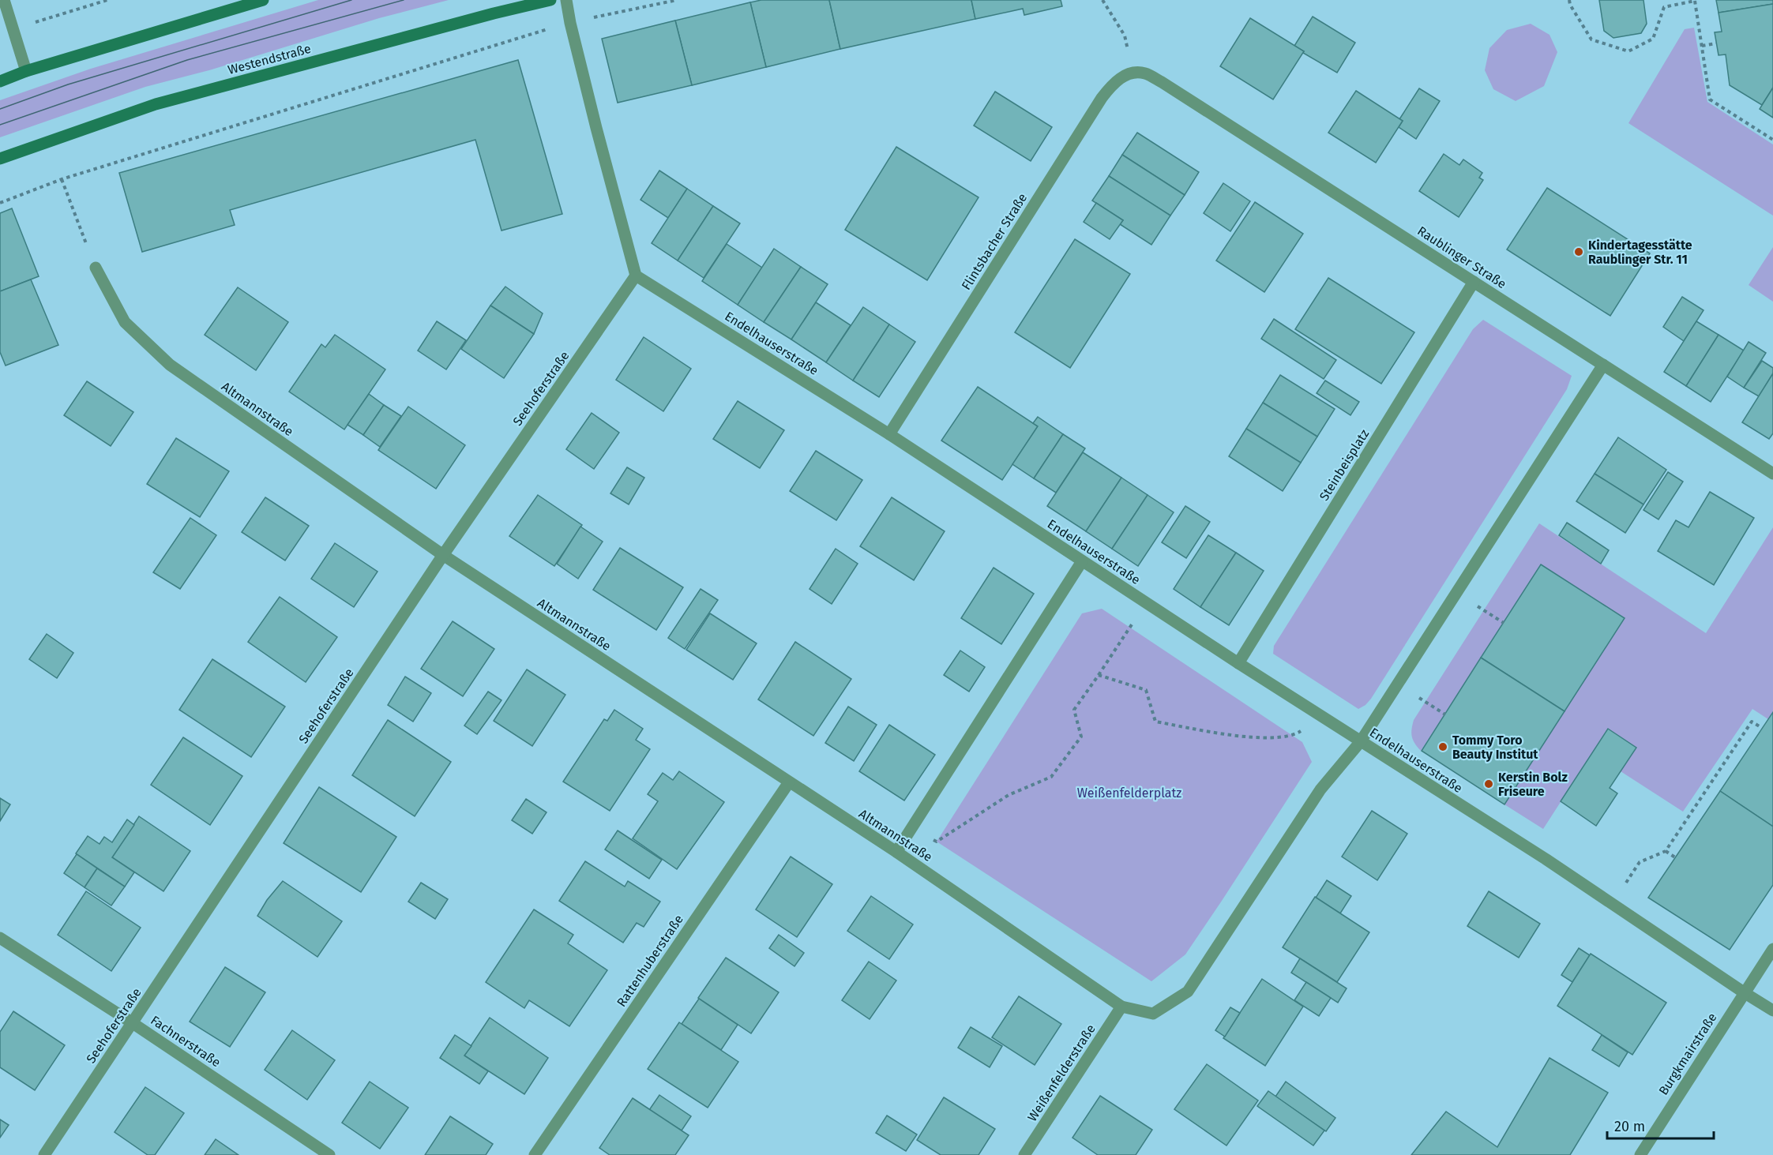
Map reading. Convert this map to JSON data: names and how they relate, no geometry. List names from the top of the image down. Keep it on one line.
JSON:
{"streets":{"main road":["Westendstraße"],"street":["Flintsbacher Straße","Raublinger Straße","Endelhauserstraße","Seehoferstraße","Altmannstraße","Steinbeisplatz","Rattenhuberstraße","Fachnerstraße","Burgkmairstraße","Weißenfelderstraße"]},"crossings":[["Flintsbacher Straße","Raublinger Straße"],["Flintsbacher Straße","Endelhauserstraße"],["Raublinger Straße","Steinbeisplatz"],["Endelhauserstraße","Seehoferstraße"],["Endelhauserstraße","Altmannstraße"],["Endelhauserstraße","Steinbeisplatz"],["Endelhauserstraße","Burgkmairstraße"],["Seehoferstraße","Altmannstraße"],["Seehoferstraße","Fachnerstraße"],["Altmannstraße","Rattenhuberstraße"],["Altmannstraße","Weißenfelderstraße"]],"parks":["Weißenfelderplatz"],"places":["Kindertagesstätte Raublinger Str. 11","Tommy Toro Beauty Institut","Kerstin Bolz Friseure"],"scale_bar":"20 m"}
